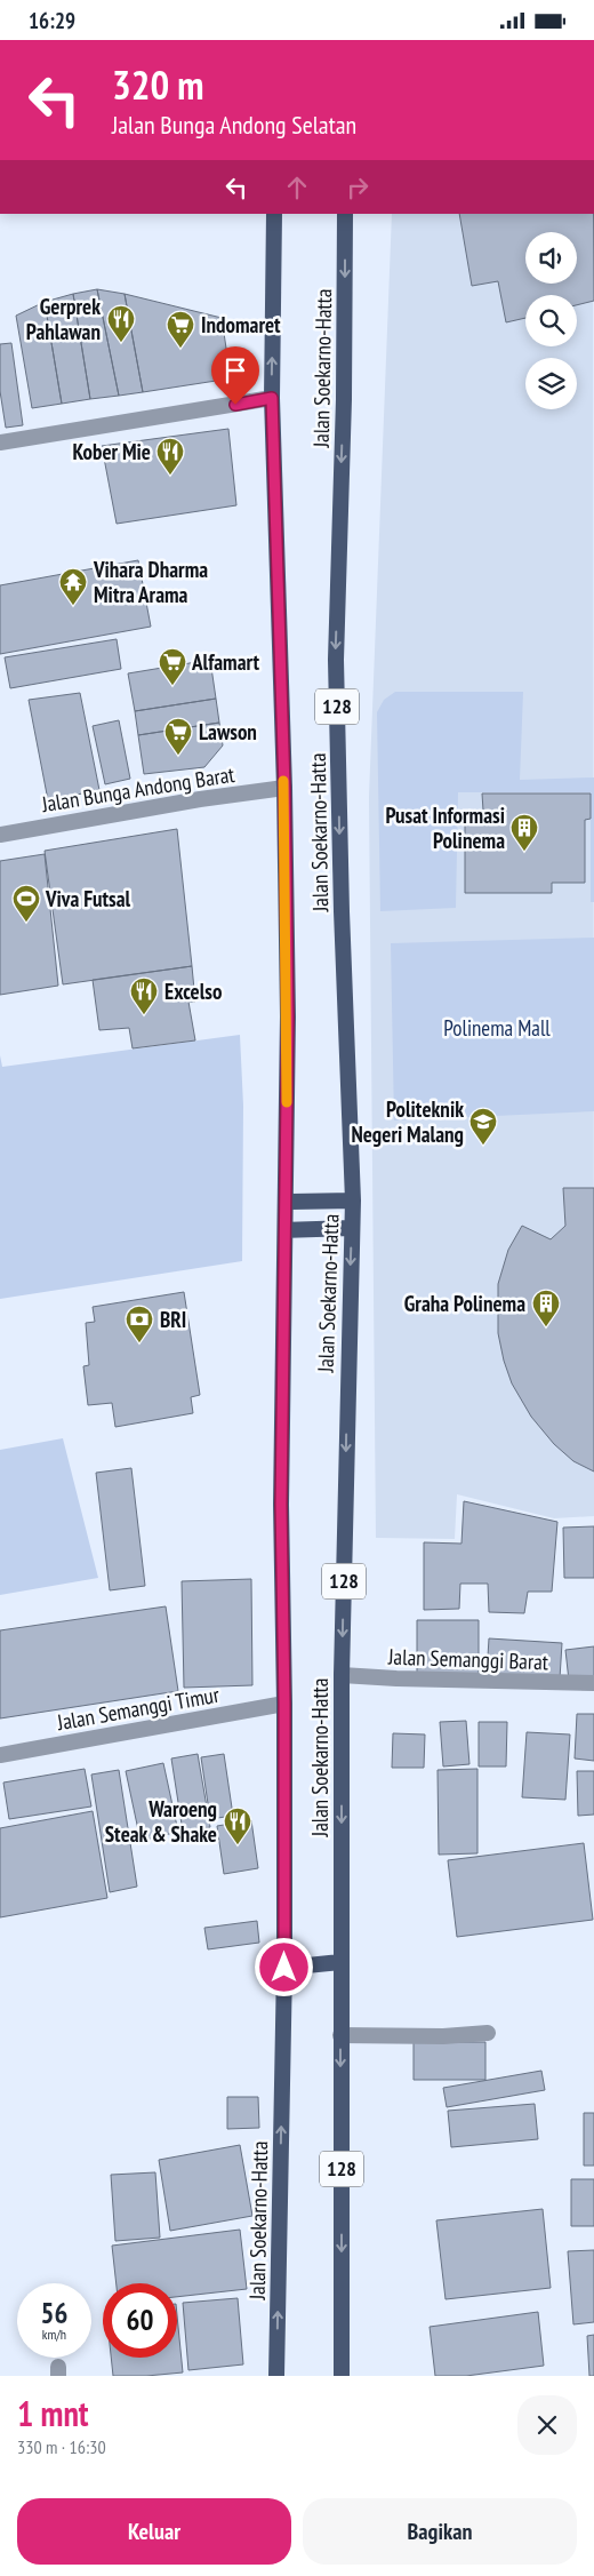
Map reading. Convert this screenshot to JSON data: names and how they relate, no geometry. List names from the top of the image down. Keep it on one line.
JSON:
{"streets":{"main road":["Jalan Soekarno-Hatta","128"],"street":["Jalan Bunga Andong Barat","Jalan Semanggi Barat","Jalan Semanggi Timur"]},"crossings":[["Jalan Soekarno-Hatta","Jalan Bunga Andong Barat"],["Jalan Soekarno-Hatta","Jalan Semanggi Barat"],["Jalan Soekarno-Hatta","Jalan Semanggi Timur"]],"parks":["Polinema Mall"],"places":{"restaurant":["Gerprek Pahlawan","Kober Mie","Excelso","Waroeng Steak & Shake"],"supermarket":["Indomaret","Alfamart","Lawson"],"temple":["Vihara Dharma Mitra Arama"],"building":["Pusat Informasi Polinema","Graha Polinema"],"sports":["Viva Futsal"],"school or university":["Politeknik Negeri Malang"],"bank":["BRI"]},"page":{"status":"16:29","turn":["320 m","Jalan Bunga Andong Selatan"],"speed":"56 km/h","limit":"60","heading":["1 mnt","330 m · 16:30"],"buttons":["Keluar","Bagikan"]}}
